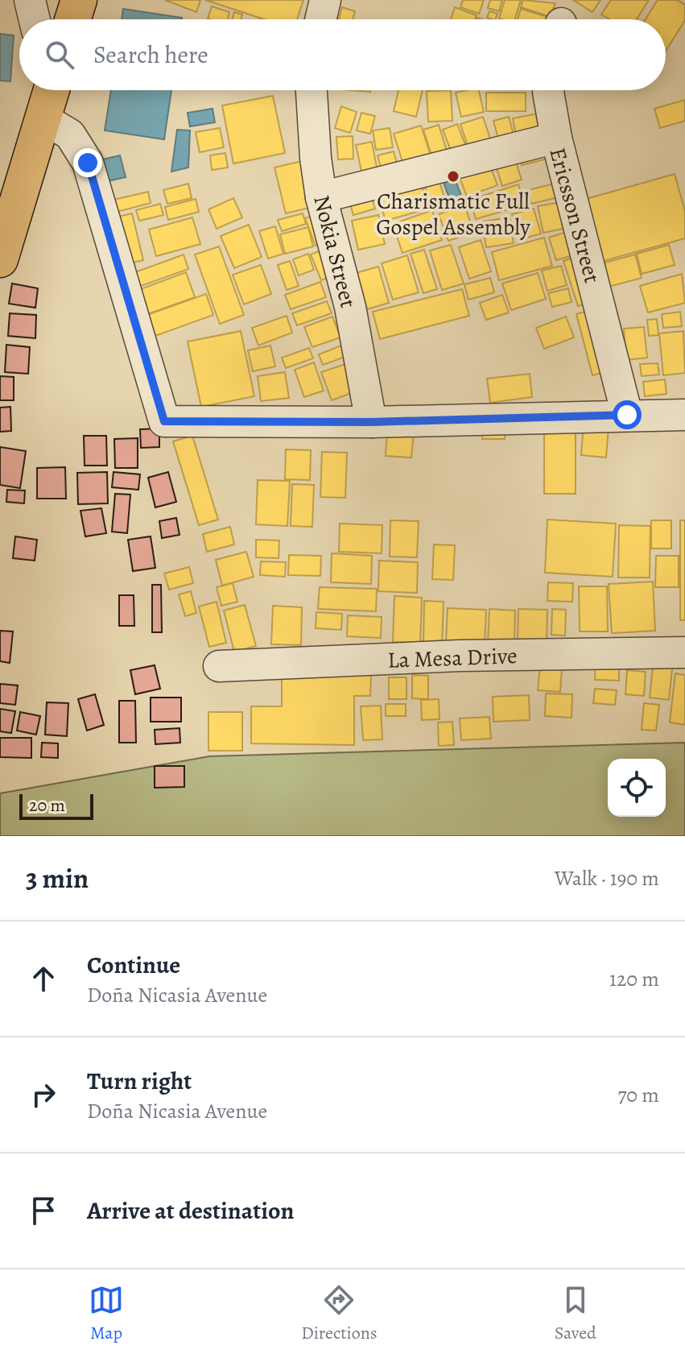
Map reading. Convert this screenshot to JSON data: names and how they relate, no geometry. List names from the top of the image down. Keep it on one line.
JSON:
{"streets":{"street":["Ericsson Street","Nokia Street","La Mesa Drive"]},"crossings":[["Ericsson Street","Nokia Street"]],"places":["Charismatic Full Gospel Assembly"],"scale_bar":"20 m","page":{"search":"Search here","scale":"20 m","heading":["3 min","Walk · 190 m"],"list":[["Continue","Doña Nicasia Avenue","120 m"],["Turn right","Doña Nicasia Avenue","70 m"],"Arrive at destination"],"nav":["Map","Directions","Saved"]}}
